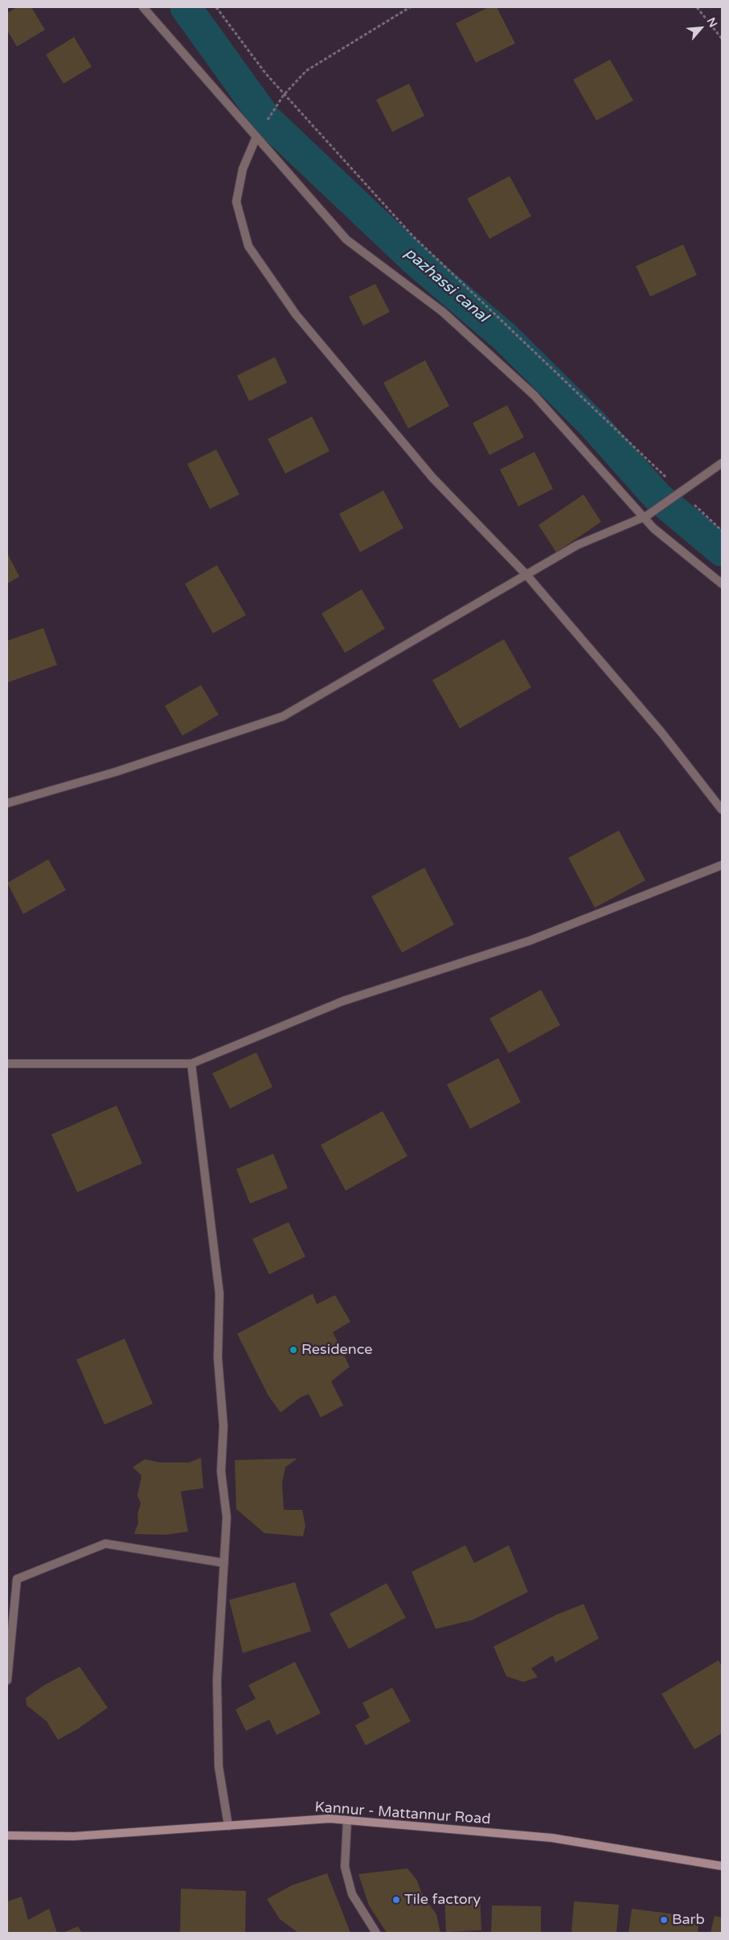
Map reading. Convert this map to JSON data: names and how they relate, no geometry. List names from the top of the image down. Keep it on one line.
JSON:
{"streets":{"main road":["Kannur - Mattannur Road"]},"water":["pazhassi canal"],"places":["Residence","Tile factory","Barb"],"north":"top right"}
